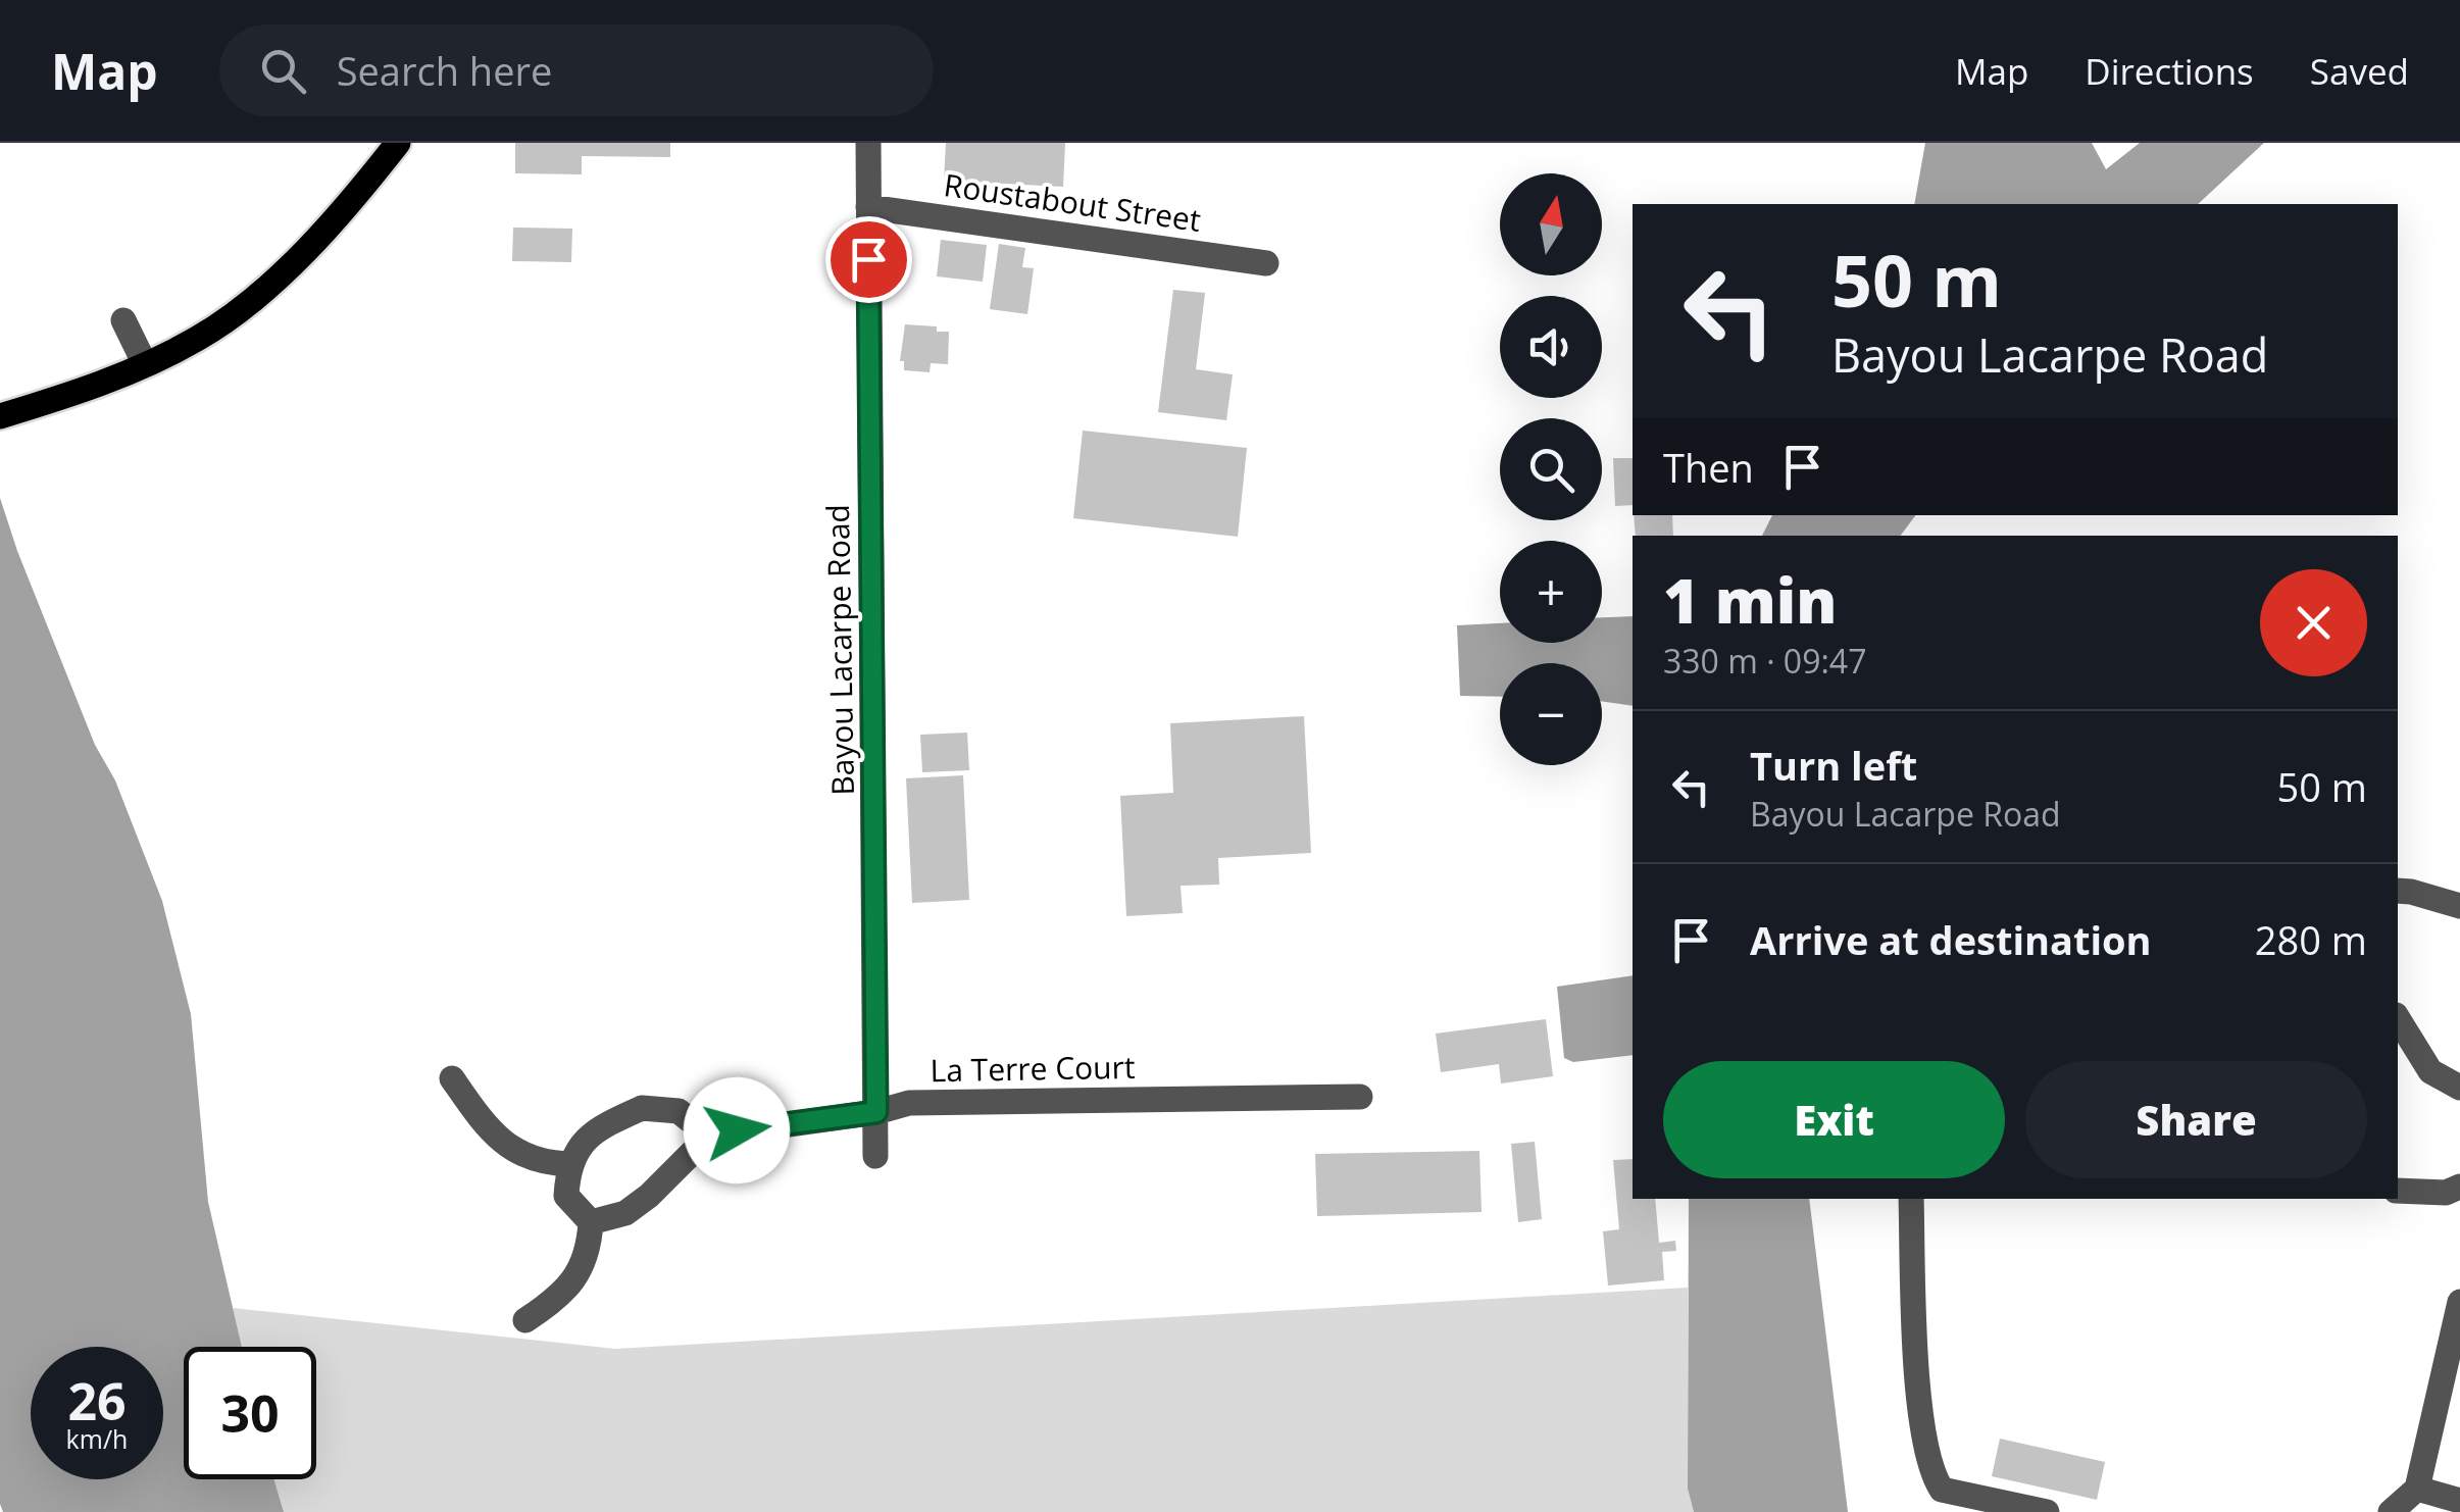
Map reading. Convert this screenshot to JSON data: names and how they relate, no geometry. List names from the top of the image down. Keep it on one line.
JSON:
{"streets":{"street":["Roustabout Street","Bayou Lacarpe Road","La Terre Court"]},"crossings":[["Roustabout Street","Bayou Lacarpe Road"],["Bayou Lacarpe Road","La Terre Court"]],"north":"top","page":{"header":"Map","search":"Search here","nav":["Map","Directions","Saved"],"map_buttons":["+","−"],"turn":["50 m","Bayou Lacarpe Road"],"then":"Then","heading":["1 min","330 m · 09:47"],"list":[{"name":"Turn left","note":"Bayou Lacarpe Road","value":"50 m"},{"name":"Arrive at destination","value":"280 m"}],"buttons":["Exit","Share"],"speed":"26 km/h","limit":"30"}}
